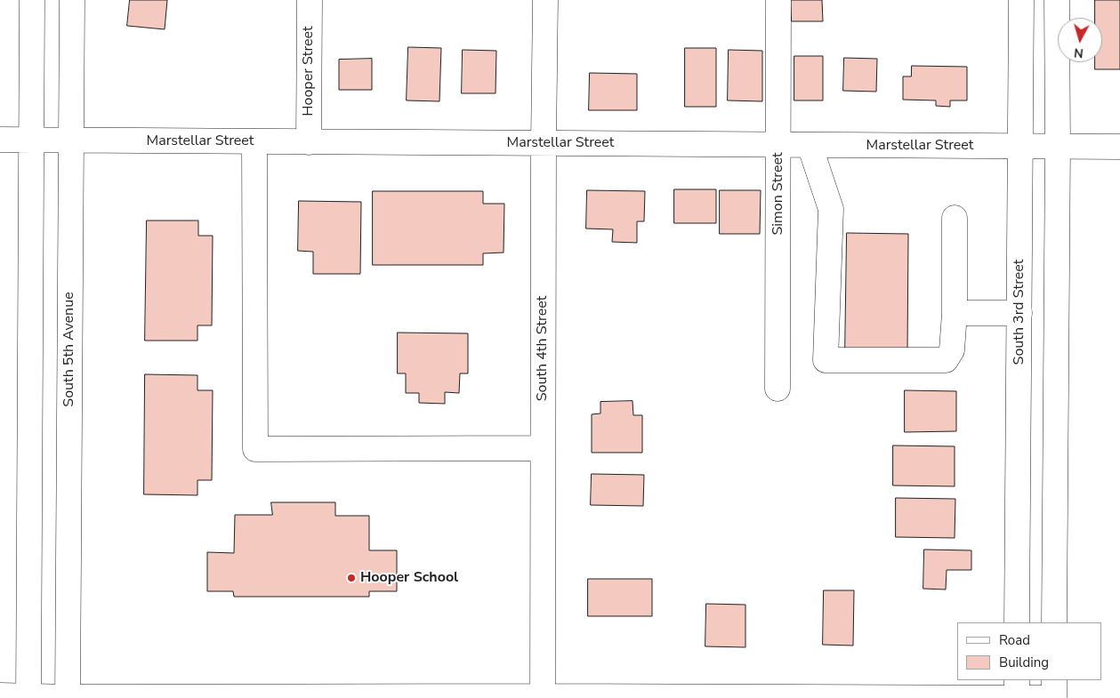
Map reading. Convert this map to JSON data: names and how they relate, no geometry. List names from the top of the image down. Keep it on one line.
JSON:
{"streets":{"main road":["Hooper Street","Marstellar Street","Simon Street","South 3rd Street","South 4th Street","South 5th Avenue"]},"crossings":[["Hooper Street","Marstellar Street"],["Marstellar Street","Simon Street"],["Marstellar Street","South 3rd Street"],["Marstellar Street","South 4th Street"],["Marstellar Street","South 5th Avenue"]],"places":["Hooper School"],"legend":["Road","Building"],"north":"bottom"}
